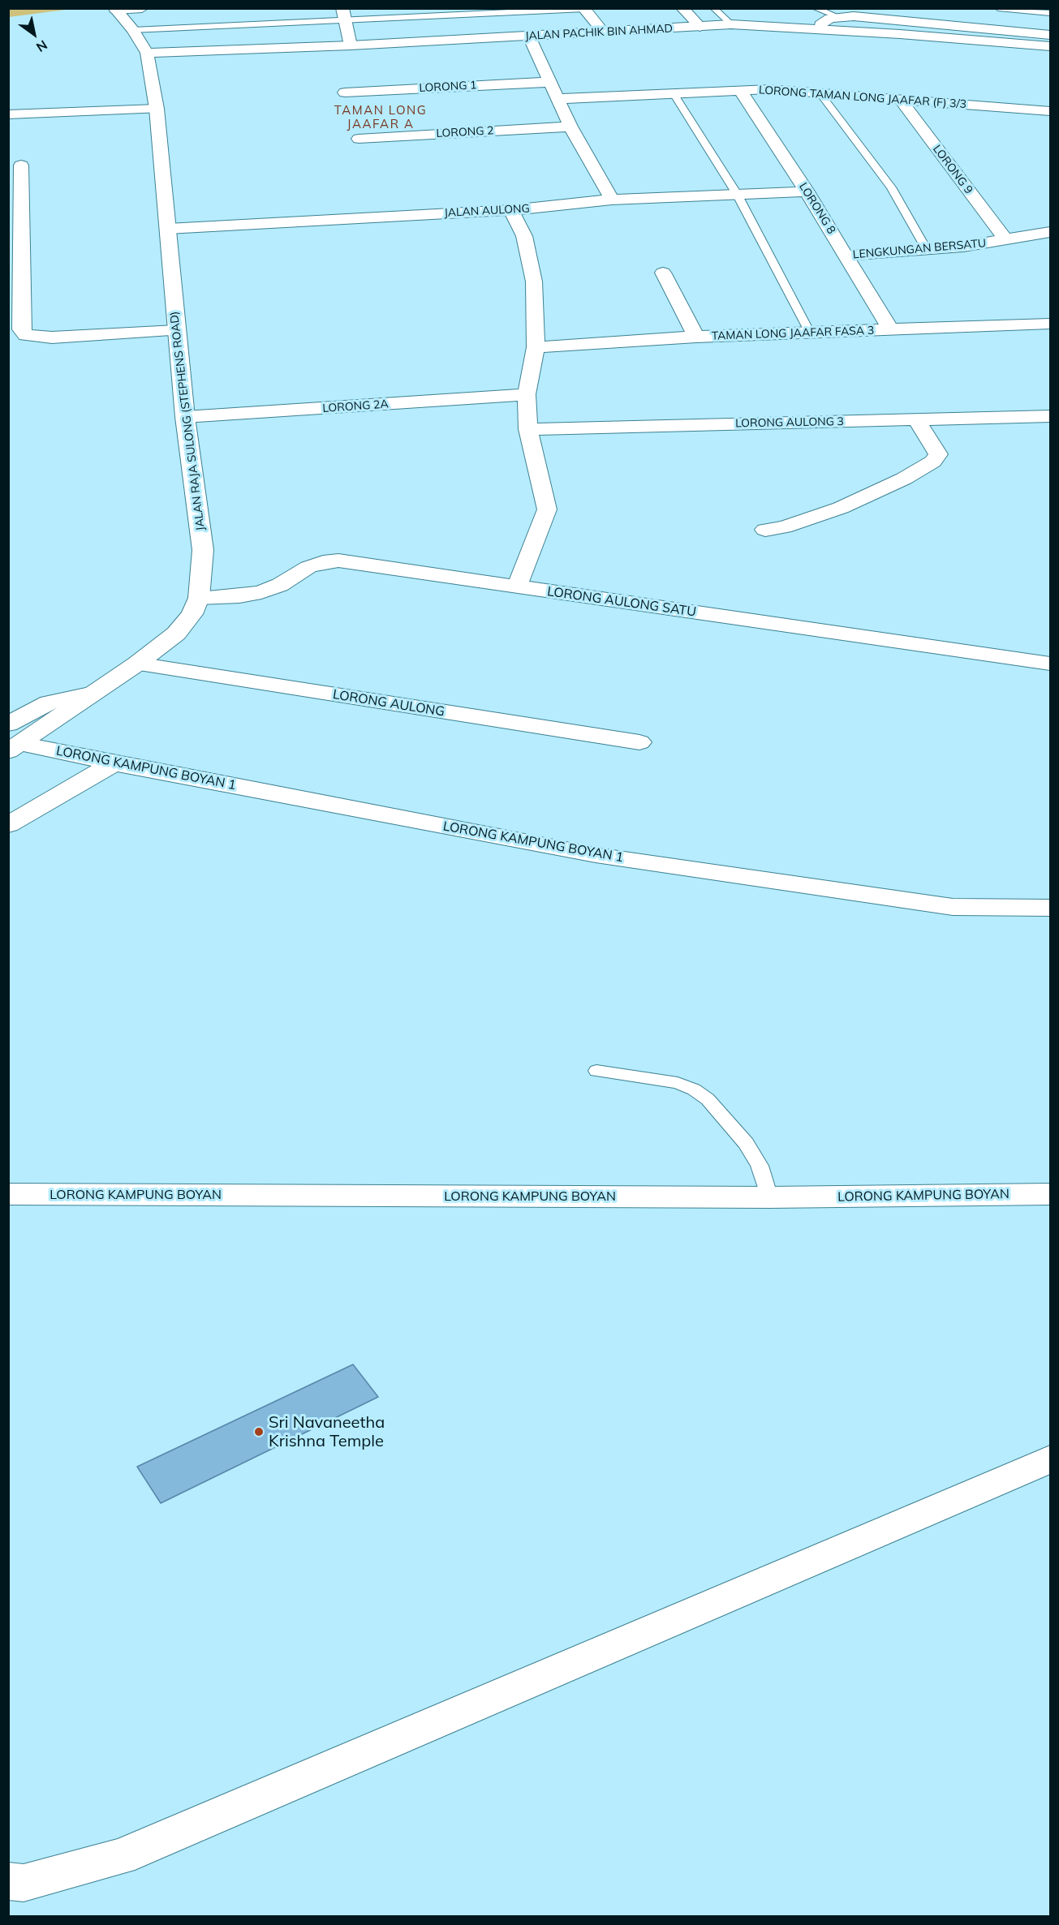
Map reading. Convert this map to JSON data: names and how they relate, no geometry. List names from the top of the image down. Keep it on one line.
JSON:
{"streets":{"street":["JALAN PACHIK BIN AHMAD","LORONG 1","LORONG TAMAN LONG JAAFAR (F) 3/3","LORONG 2","LORONG 9","LORONG 8","JALAN AULONG","LENGKUNGAN BERSATU","TAMAN LONG JAAFAR FASA 3","LORONG 2A","JALAN RAJA SULONG (STEPHENS ROAD)","LORONG AULONG 3","LORONG AULONG SATU","LORONG AULONG","LORONG KAMPUNG BOYAN 1","LORONG KAMPUNG BOYAN"]},"crossings":[["JALAN PACHIK BIN AHMAD","JALAN RAJA SULONG (STEPHENS ROAD)"],["LORONG TAMAN LONG JAAFAR (F) 3/3","LORONG 9"],["LORONG TAMAN LONG JAAFAR (F) 3/3","LORONG 8"],["LORONG 9","LENGKUNGAN BERSATU"],["LORONG 8","JALAN AULONG"],["LORONG 8","LENGKUNGAN BERSATU"],["LORONG 8","TAMAN LONG JAAFAR FASA 3"],["JALAN AULONG","JALAN RAJA SULONG (STEPHENS ROAD)"],["LORONG 2A","JALAN RAJA SULONG (STEPHENS ROAD)"],["JALAN RAJA SULONG (STEPHENS ROAD)","LORONG AULONG SATU"],["JALAN RAJA SULONG (STEPHENS ROAD)","LORONG AULONG"],["JALAN RAJA SULONG (STEPHENS ROAD)","LORONG KAMPUNG BOYAN 1"]],"districts":["TAMAN LONG JAAFAR A"],"places":["Sri Navaneetha Krishna Temple"],"north":"bottom right"}
